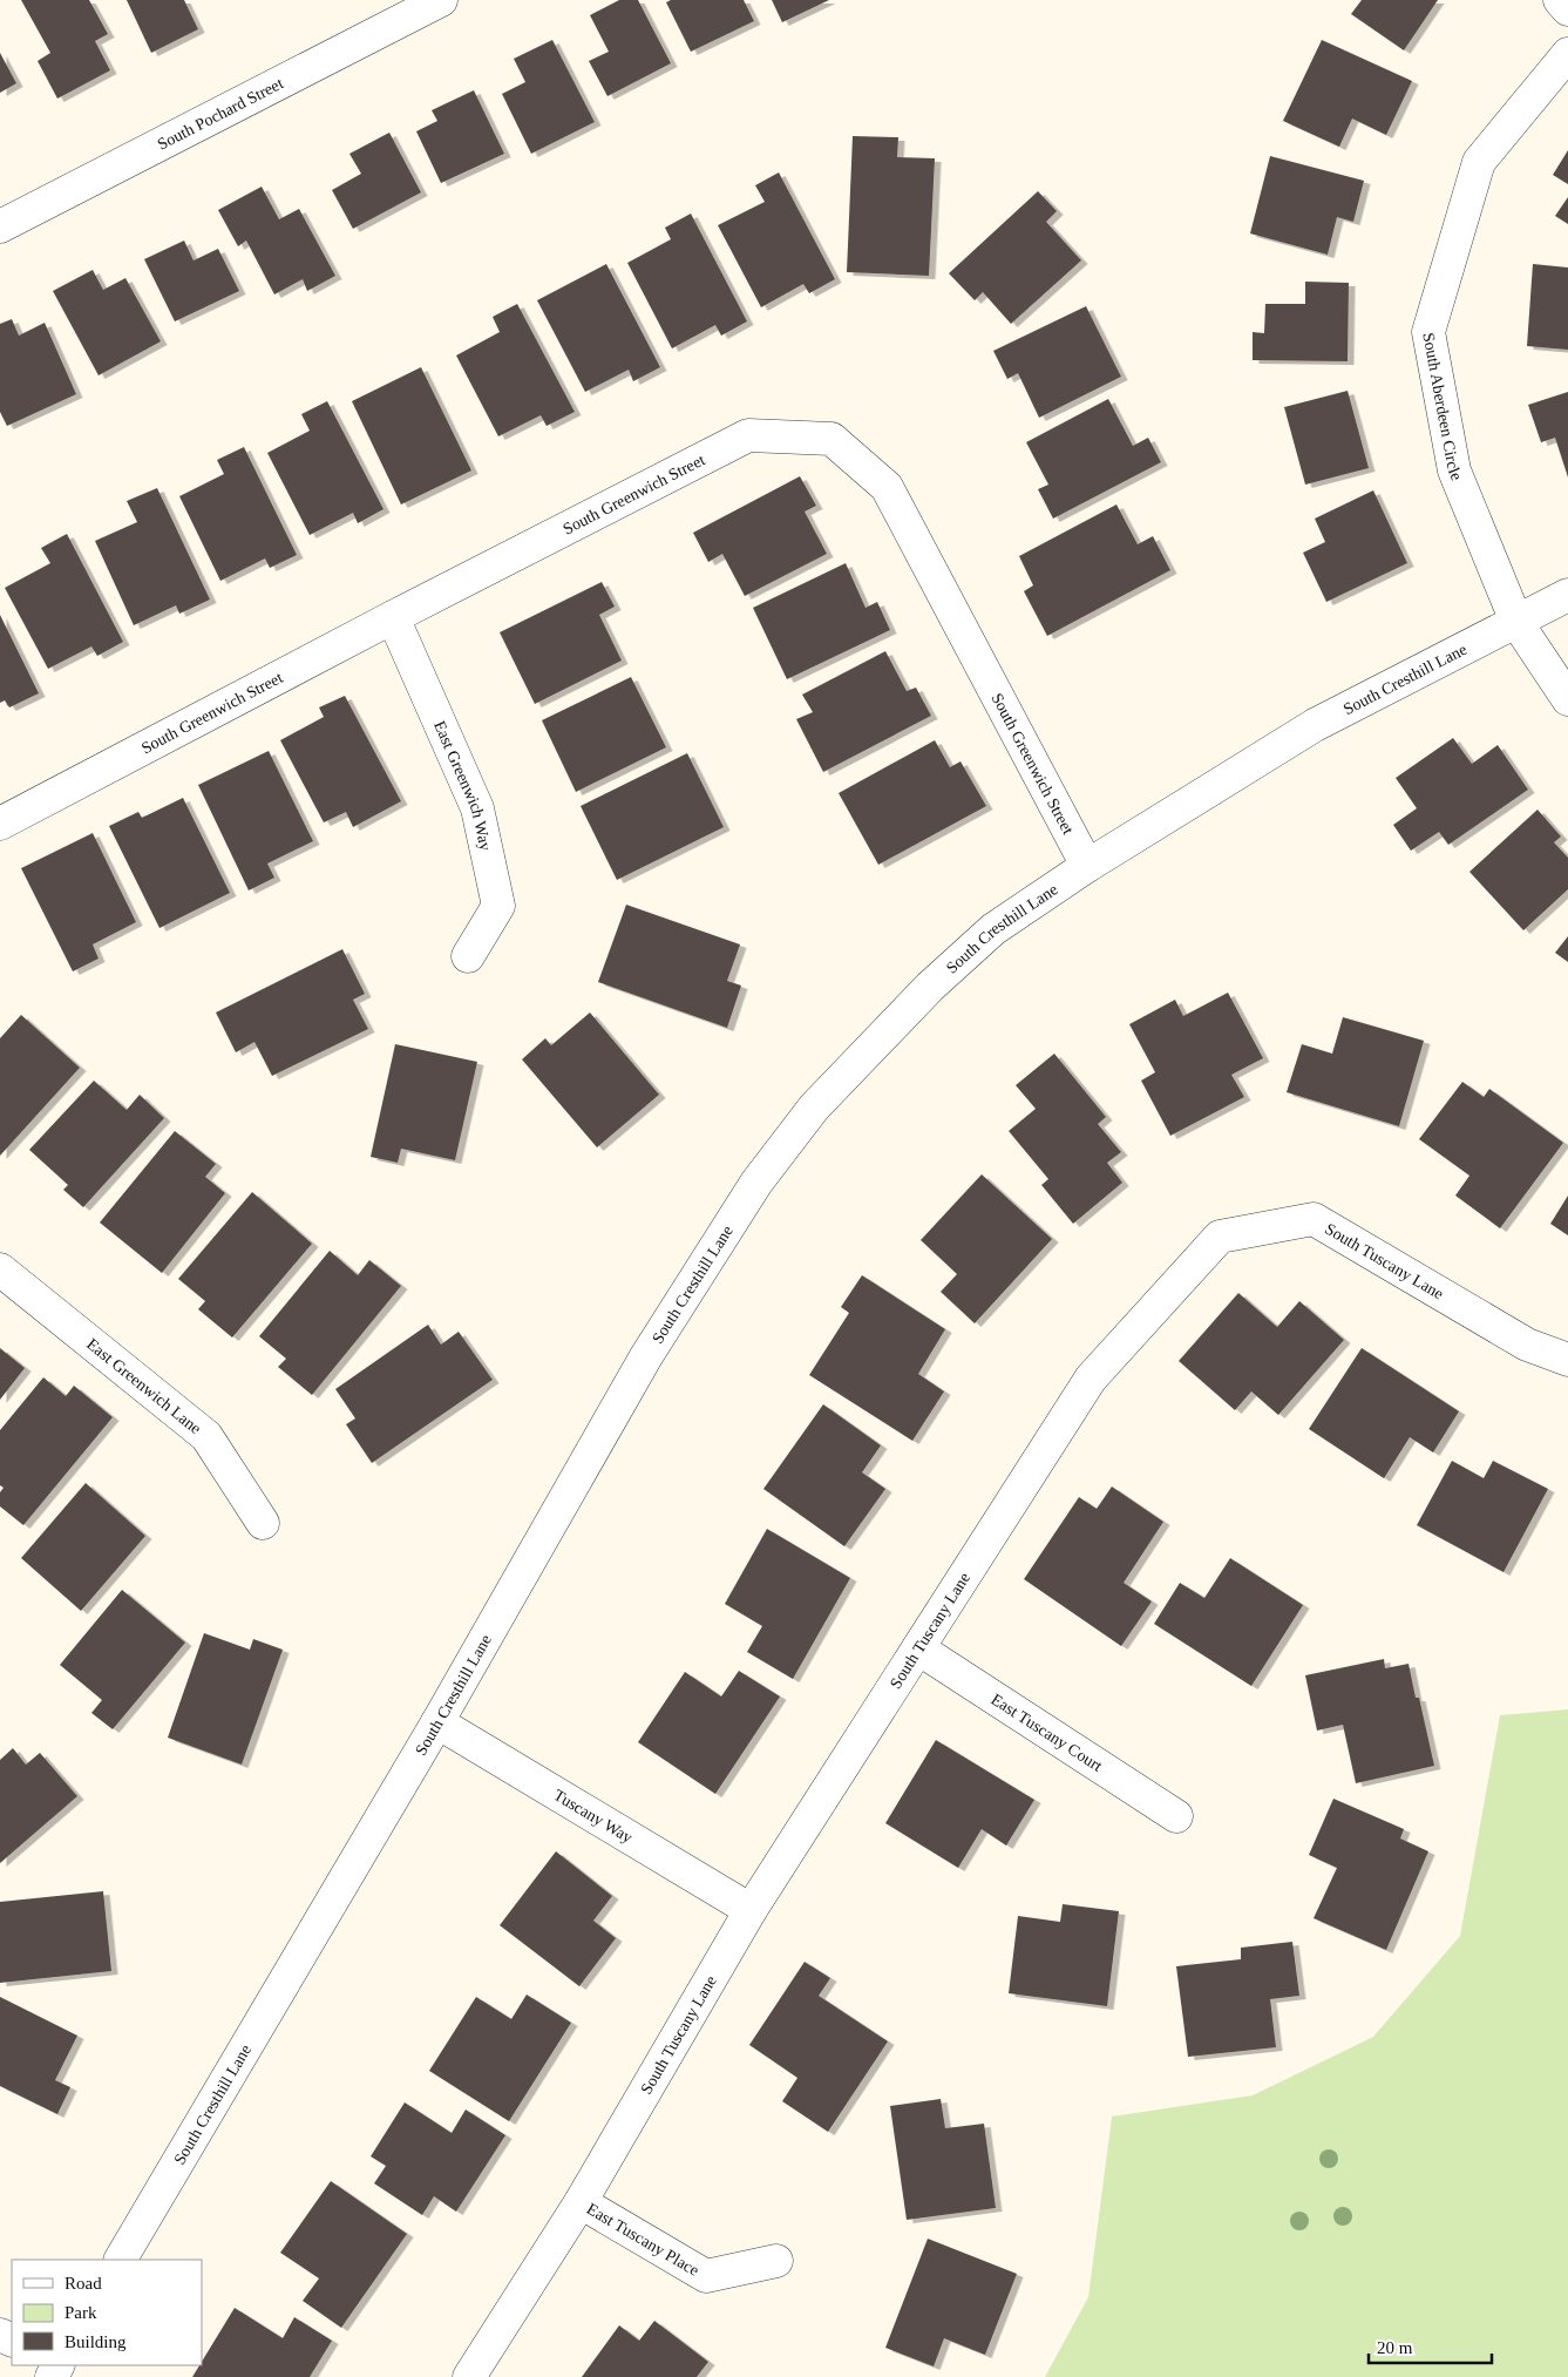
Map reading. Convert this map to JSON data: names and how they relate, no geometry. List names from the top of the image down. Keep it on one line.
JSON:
{"streets":{"street":["South Pochard Street","South Aberdeen Circle","South Greenwich Street","South Cresthill Lane","East Greenwich Way","South Tuscany Lane","East Greenwich Lane","East Tuscany Court","Tuscany Way","East Tuscany Place"]},"crossings":[["South Aberdeen Circle","South Cresthill Lane"],["South Greenwich Street","South Cresthill Lane"],["South Greenwich Street","East Greenwich Way"],["South Cresthill Lane","Tuscany Way"],["South Tuscany Lane","East Tuscany Court"],["South Tuscany Lane","Tuscany Way"],["South Tuscany Lane","East Tuscany Place"]],"legend":["Road","Park","Building"],"scale_bar":"20 m"}
